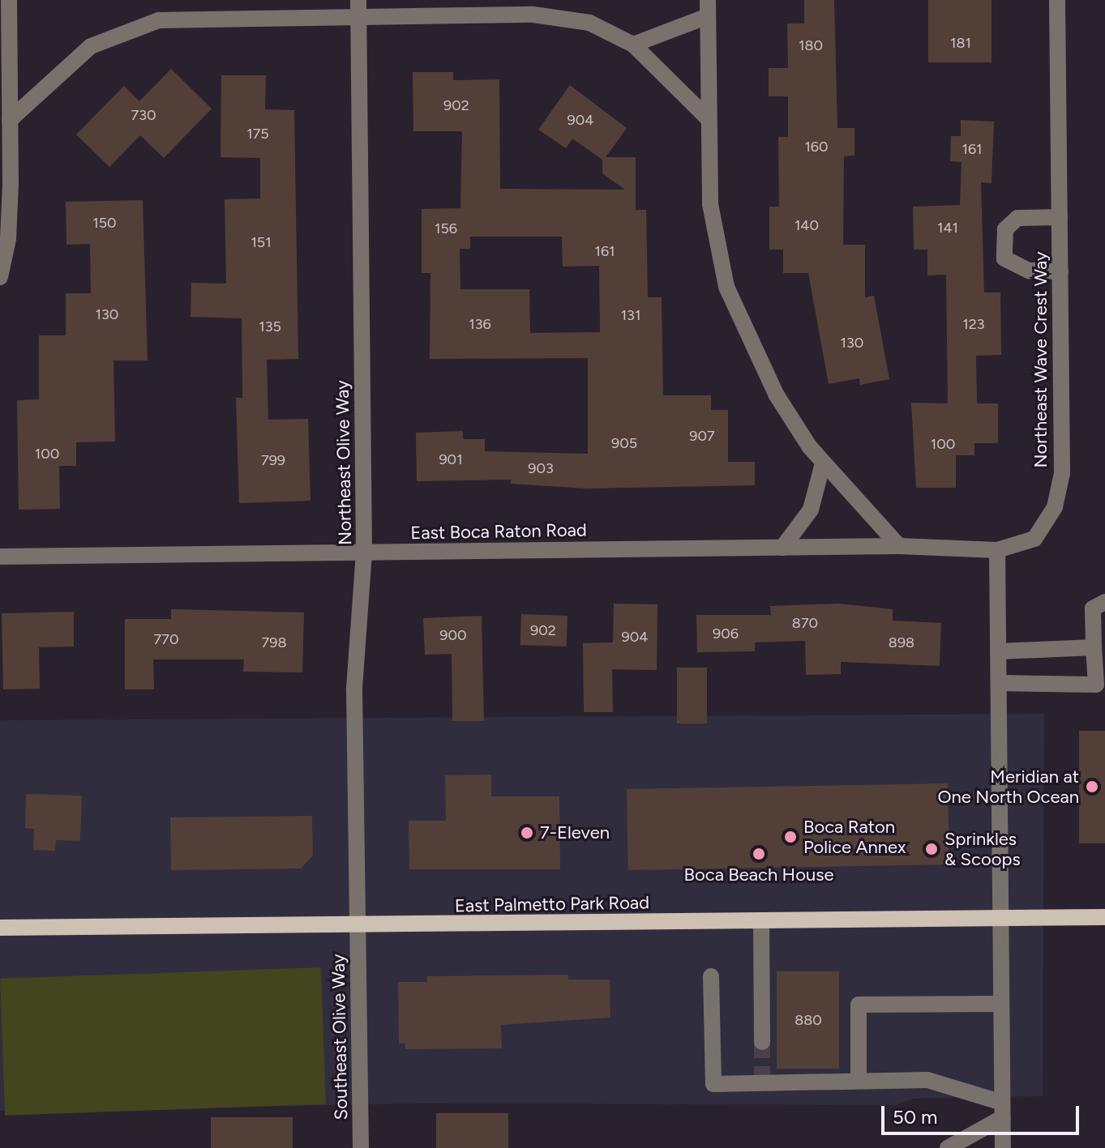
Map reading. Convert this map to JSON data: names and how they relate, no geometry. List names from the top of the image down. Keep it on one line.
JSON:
{"streets":{"main road":["East Palmetto Park Road"],"street":["Northeast Wave Crest Way","Northeast Olive Way","East Boca Raton Road","Southeast Olive Way"]},"crossings":[["Northeast Wave Crest Way","East Boca Raton Road"],["Northeast Olive Way","East Boca Raton Road"],["Northeast Olive Way","East Palmetto Park Road"],["Northeast Olive Way","Southeast Olive Way"],["East Palmetto Park Road","Southeast Olive Way"]],"places":["Meridian at One North Ocean","7-Eleven","Boca Raton Police Annex","Sprinkles & Scoops","Boca Beach House"],"house_numbers":["181","180","902","730","904","175","160","161","150","140","141","156","151","161","130","131","136","123","135","130","907","905","100","100","901","799","903","870","902","906","900","904","770","798","898","880"],"scale_bar":"50 m"}
